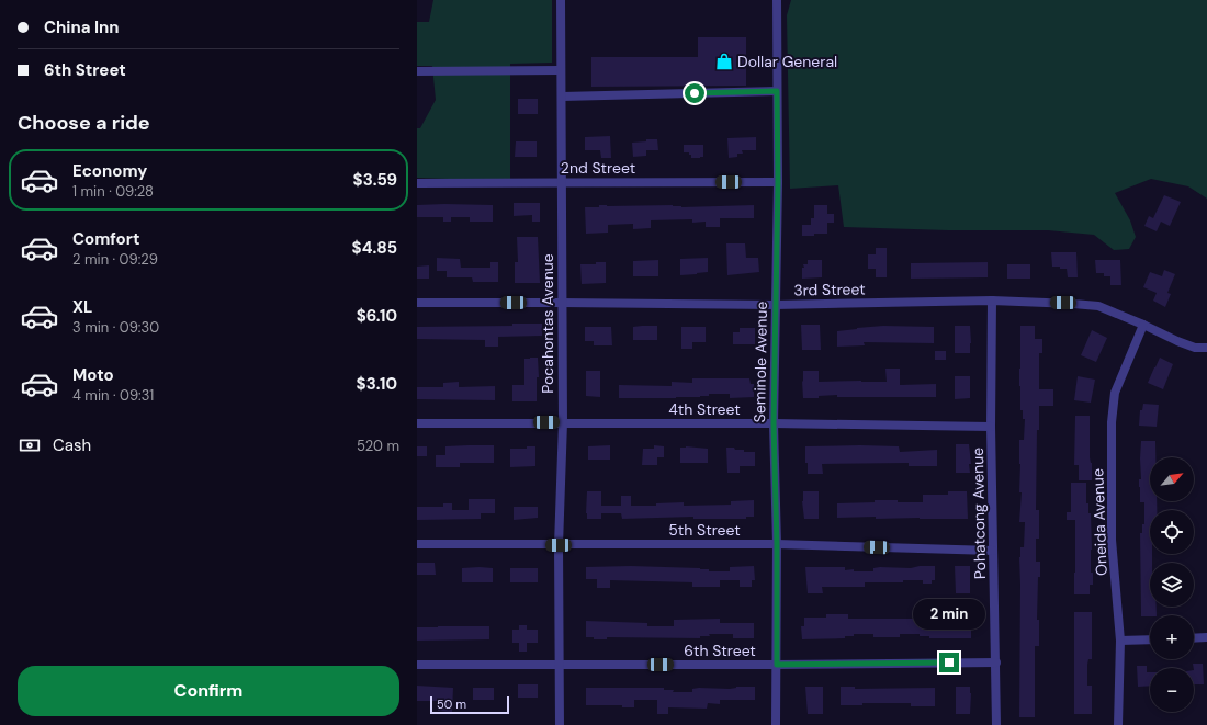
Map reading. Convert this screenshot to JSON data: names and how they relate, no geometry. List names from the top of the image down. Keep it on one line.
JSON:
{"streets":{"street":["2nd Street","3rd Street","Pocahontas Avenue","Seminole Avenue","4th Street","Pohatcong Avenue","Oneida Avenue","5th Street","6th Street"]},"crossings":[["2nd Street","Pocahontas Avenue"],["2nd Street","Seminole Avenue"],["3rd Street","Pocahontas Avenue"],["3rd Street","Seminole Avenue"],["3rd Street","Pohatcong Avenue"],["3rd Street","Oneida Avenue"],["Pocahontas Avenue","4th Street"],["Pocahontas Avenue","5th Street"],["Pocahontas Avenue","6th Street"],["Seminole Avenue","4th Street"],["Seminole Avenue","5th Street"],["Seminole Avenue","6th Street"],["4th Street","Pohatcong Avenue"],["Pohatcong Avenue","5th Street"],["Pohatcong Avenue","6th Street"]],"places":{"shop":["Dollar General"]},"scale_bar":"50 m","north":"top right","page":{"banner":["China Inn","6th Street"],"heading":"Choose a ride","list":[{"name":"Economy","note":"1 min · 09:28","value":"$3.59"},{"name":"Comfort","note":"2 min · 09:29","value":"$4.85"},{"name":"XL","note":"3 min · 09:30","value":"$6.10"},{"name":"Moto","note":"4 min · 09:31","value":"$3.10"}],"pay":["Cash","520 m"],"map_buttons":["+","−"],"bubble":"2 min","buttons":"Confirm","scale":"50 m"}}
